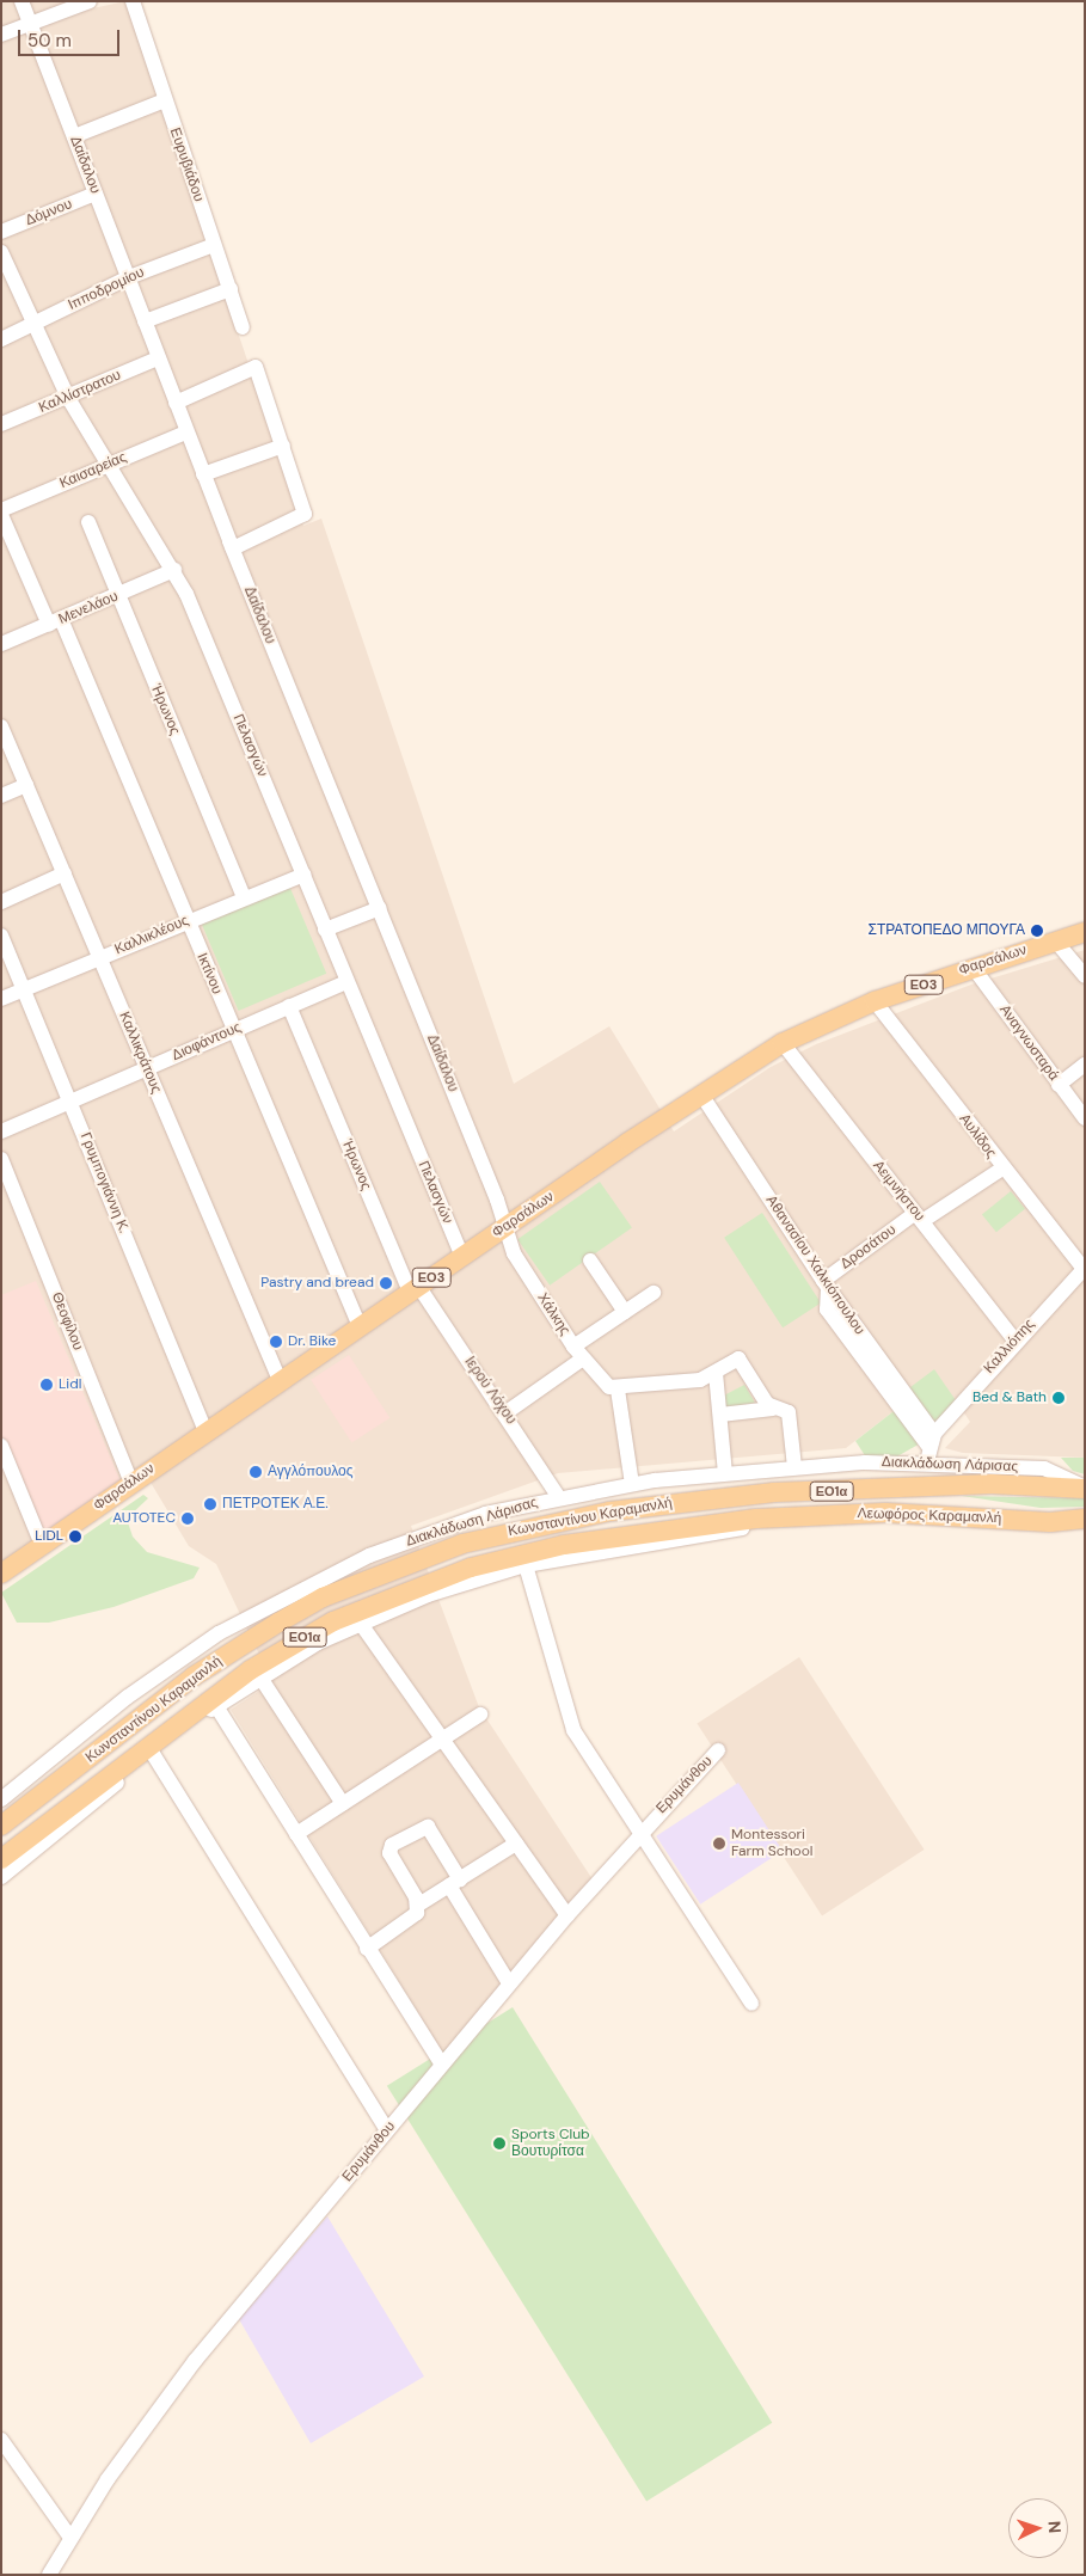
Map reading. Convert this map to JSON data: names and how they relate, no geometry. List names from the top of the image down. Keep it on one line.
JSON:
{"streets":{"main road":["Φαρσάλων","ΕΟ3","ΕΟ1α","Λεωφόρος Καραμανλή","Κωνσταντίνου Καραμανλή"],"street":["Δαίδαλου","Ευρυβιάδου","Δόμνου","Ιπποδρομίου","Καλλίστρατου","Καισαρείας","Μενελάου","Ήρωνος","Πελασγών","Καλλικλέους","Ικτίνου","Διοφάντους","Αναγνωσταρά","Καλλικράτους","Αυλίδος","Γρυμπογιάννη Κ.","Αειμνήστου","Δροσάτου","Αθανασίου Χαλκιόπουλου","Χάλκης","Θεοφίλου","Καλλιόπης","Ιερού Λόχου","Διακλάδωση Λάρισας","Ερυμάνθου"]},"crossings":[["Δαίδαλου","Δόμνου"],["Δαίδαλου","Ιπποδρομίου"],["Δαίδαλου","Καλλίστρατου"],["Δαίδαλου","Καισαρείας"],["Δαίδαλου","Φαρσάλων"],["Δαίδαλου","Χάλκης"],["Ευρυβιάδου","Ιπποδρομίου"],["Ιπποδρομίου","Πελασγών"],["Καλλίστρατου","Πελασγών"],["Καισαρείας","Πελασγών"],["Μενελάου","Ήρωνος"],["Μενελάου","Πελασγών"],["Μενελάου","Ικτίνου"],["Ήρωνος","Καλλικλέους"],["Ήρωνος","Φαρσάλων"],["Ήρωνος","Διοφάντους"],["Ήρωνος","Ιερού Λόχου"],["Πελασγών","Καλλικλέους"],["Πελασγών","Φαρσάλων"],["Πελασγών","Διοφάντους"],["Καλλικλέους","Ικτίνου"],["Καλλικλέους","Καλλικράτους"],["Καλλικλέους","Γρυμπογιάννη Κ."],["Φαρσάλων","Ικτίνου"],["Φαρσάλων","Αναγνωσταρά"],["Φαρσάλων","Καλλικράτους"],["Φαρσάλων","Αυλίδος"],["Φαρσάλων","Γρυμπογιάννη Κ."],["Φαρσάλων","Αειμνήστου"],["Φαρσάλων","Αθανασίου Χαλκιόπουλου"],["Φαρσάλων","Χάλκης"],["Φαρσάλων","Θεοφίλου"],["Φαρσάλων","Ιερού Λόχου"],["Ικτίνου","Διοφάντους"],["Διοφάντους","Καλλικράτους"],["Διοφάντους","Γρυμπογιάννη Κ."],["Αυλίδος","Δροσάτου"],["Αυλίδος","Καλλιόπης"],["Αειμνήστου","Δροσάτου"],["Αειμνήστου","Καλλιόπης"],["Δροσάτου","Αθανασίου Χαλκιόπουλου"],["Αθανασίου Χαλκιόπουλου","Καλλιόπης"],["Ιερού Λόχου","Διακλάδωση Λάρισας"],["Διακλάδωση Λάρισας","Κωνσταντίνου Καραμανλή"],["Λεωφόρος Καραμανλή","Κωνσταντίνου Καραμανλή"]],"places":["ΣΤΡΑΤΟΠΕΔΟ ΜΠΟΥΓΑ","Pastry and bread","Dr. Bike","Lidl","Bed & Bath","Αγγλόπουλος","ΠΕΤΡΟΤΕΚ Α.Ε.","AUTOTEC","LIDL","Montessori Farm School","Sports Club Βουτυρίτσα"],"scale_bar":"50 m","north":"right"}
